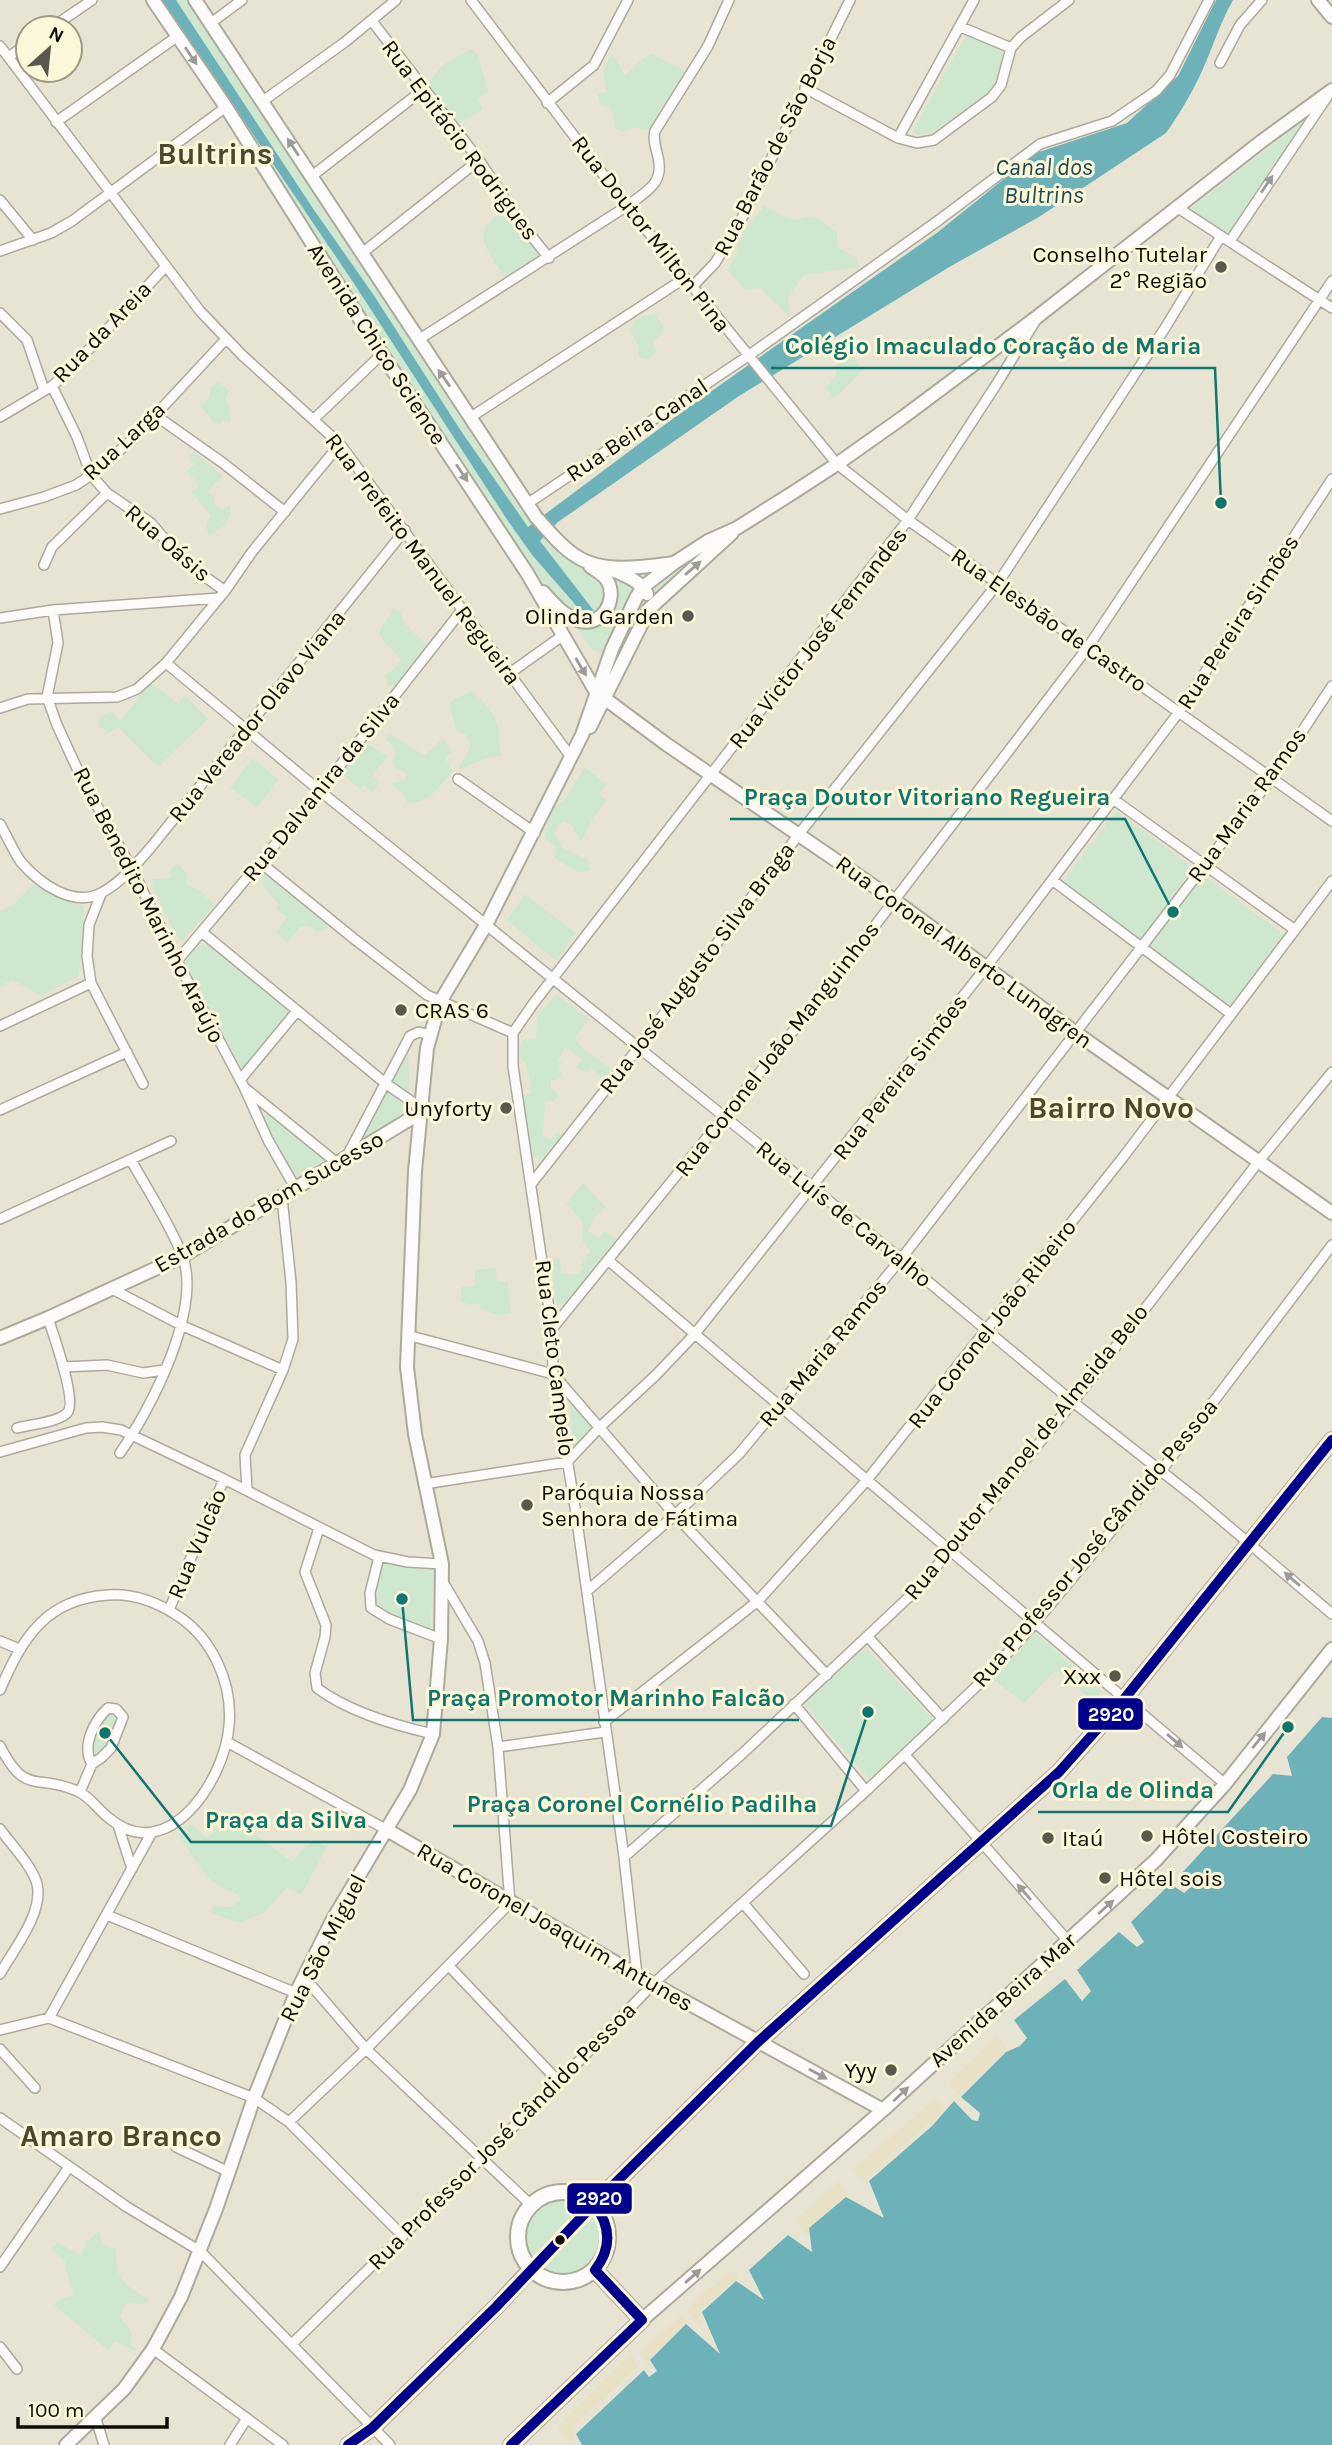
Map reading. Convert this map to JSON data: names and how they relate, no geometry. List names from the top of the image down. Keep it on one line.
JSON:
{"streets":{"main road":["Avenida Chico Science","Rua Coronel Alberto Lundgren","Estrada do Bom Sucesso","Rua Coronel Joaquim Antunes","Rua São Miguel","Avenida Beira Mar"],"street":["Rua Epitácio Rodrigues","Rua Barão de São Borja","Rua Doutor Milton Pina","Rua da Areia","Rua Beira Canal","Rua Larga","Rua Oásis","Rua Prefeito Manuel Regueira","Rua Elesbão de Castro","Rua Pereira Simões","Rua Victor José Fernandes","Rua Vereador Olavo Viana","Rua Dalvanira da Silva","Rua Maria Ramos","Rua Benedito Marinho Araújo","Rua José Augusto Silva Braga","Rua Coronel João Manguinhos","Rua Luís de Carvalho","Rua Coronel João Ribeiro","Rua Cleto Campelo","Rua Doutor Manoel de Almeida Belo","Rua Professor José Cândido Pessoa","Rua Vulcão"]},"crossings":[["Rua Barão de São Borja","Rua Doutor Milton Pina"],["Rua Doutor Milton Pina","Rua Beira Canal"],["Rua Doutor Milton Pina","Rua Elesbão de Castro"],["Rua da Areia","Rua Oásis"],["Rua da Areia","Rua Prefeito Manuel Regueira"],["Avenida Chico Science","Rua Beira Canal"],["Avenida Chico Science","Rua Coronel Alberto Lundgren"],["Avenida Chico Science","Rua São Miguel"],["Rua Larga","Rua Oásis"],["Rua Larga","Rua Prefeito Manuel Regueira"],["Rua Prefeito Manuel Regueira","Rua Vereador Olavo Viana"],["Rua Prefeito Manuel Regueira","Rua Dalvanira da Silva"],["Rua Prefeito Manuel Regueira","Rua São Miguel"],["Rua Elesbão de Castro","Rua Pereira Simões"],["Rua Elesbão de Castro","Rua Victor José Fernandes"],["Rua Elesbão de Castro","Rua Maria Ramos"],["Rua Elesbão de Castro","Rua José Augusto Silva Braga"],["Rua Elesbão de Castro","Rua Coronel João Manguinhos"],["Rua Pereira Simões","Rua Coronel Alberto Lundgren"],["Rua Pereira Simões","Rua Luís de Carvalho"],["Rua Pereira Simões","Rua Cleto Campelo"],["Rua Victor José Fernandes","Rua Coronel Alberto Lundgren"],["Rua Victor José Fernandes","Rua Luís de Carvalho"],["Rua Vereador Olavo Viana","Rua Benedito Marinho Araújo"],["Rua Vereador Olavo Viana","Rua Luís de Carvalho"],["Rua Dalvanira da Silva","Rua Benedito Marinho Araújo"],["Rua Dalvanira da Silva","Rua Luís de Carvalho"],["Rua Maria Ramos","Rua Coronel Alberto Lundgren"],["Rua Maria Ramos","Rua Luís de Carvalho"],["Rua Maria Ramos","Rua Cleto Campelo"],["Rua Benedito Marinho Araújo","Estrada do Bom Sucesso"],["Rua Coronel Alberto Lundgren","Rua José Augusto Silva Braga"],["Rua Coronel Alberto Lundgren","Rua Coronel João Manguinhos"],["Rua Coronel Alberto Lundgren","Rua Coronel João Ribeiro"],["Rua Coronel Alberto Lundgren","Rua Doutor Manoel de Almeida Belo"],["Rua Coronel Alberto Lundgren","Rua São Miguel"],["Rua José Augusto Silva Braga","Rua Luís de Carvalho"],["Rua José Augusto Silva Braga","Rua Cleto Campelo"],["Rua Coronel João Manguinhos","Rua Luís de Carvalho"],["Rua Coronel João Manguinhos","Rua Cleto Campelo"],["Estrada do Bom Sucesso","Rua Vulcão"],["Estrada do Bom Sucesso","Rua São Miguel"],["Rua Luís de Carvalho","Rua Coronel João Ribeiro"],["Rua Luís de Carvalho","Rua Doutor Manoel de Almeida Belo"],["Rua Luís de Carvalho","Rua Professor José Cândido Pessoa"],["Rua Luís de Carvalho","Rua São Miguel"],["Rua Coronel João Ribeiro","Rua Cleto Campelo"],["Rua Cleto Campelo","Rua Doutor Manoel de Almeida Belo"],["Rua Cleto Campelo","Rua Coronel Joaquim Antunes"],["Rua Professor José Cândido Pessoa","Rua Coronel Joaquim Antunes"],["Rua Coronel Joaquim Antunes","Rua São Miguel"],["Rua Coronel Joaquim Antunes","Avenida Beira Mar"]],"one_way":["Avenida Beira Mar"],"districts":["Bultrins","Bairro Novo","Amaro Branco"],"water":["Canal dos Bultrins"],"places":["Conselho Tutelar 2° Região","Colégio Imaculado Coração de Maria","Olinda Garden","Praça Doutor Vitoriano Regueira","CRAS 6","Unyforty","Paróquia Nossa Senhora de Fátima","Praça Promotor Marinho Falcão","Xxx","Praça Coronel Cornélio Padilha","Orla de Olinda","Praça da Silva","Hôtel Costeiro","Itaú","Hôtel sois","Yyy"],"lines":["transit line 2920"],"scale_bar":"100 m","north":"top right"}
